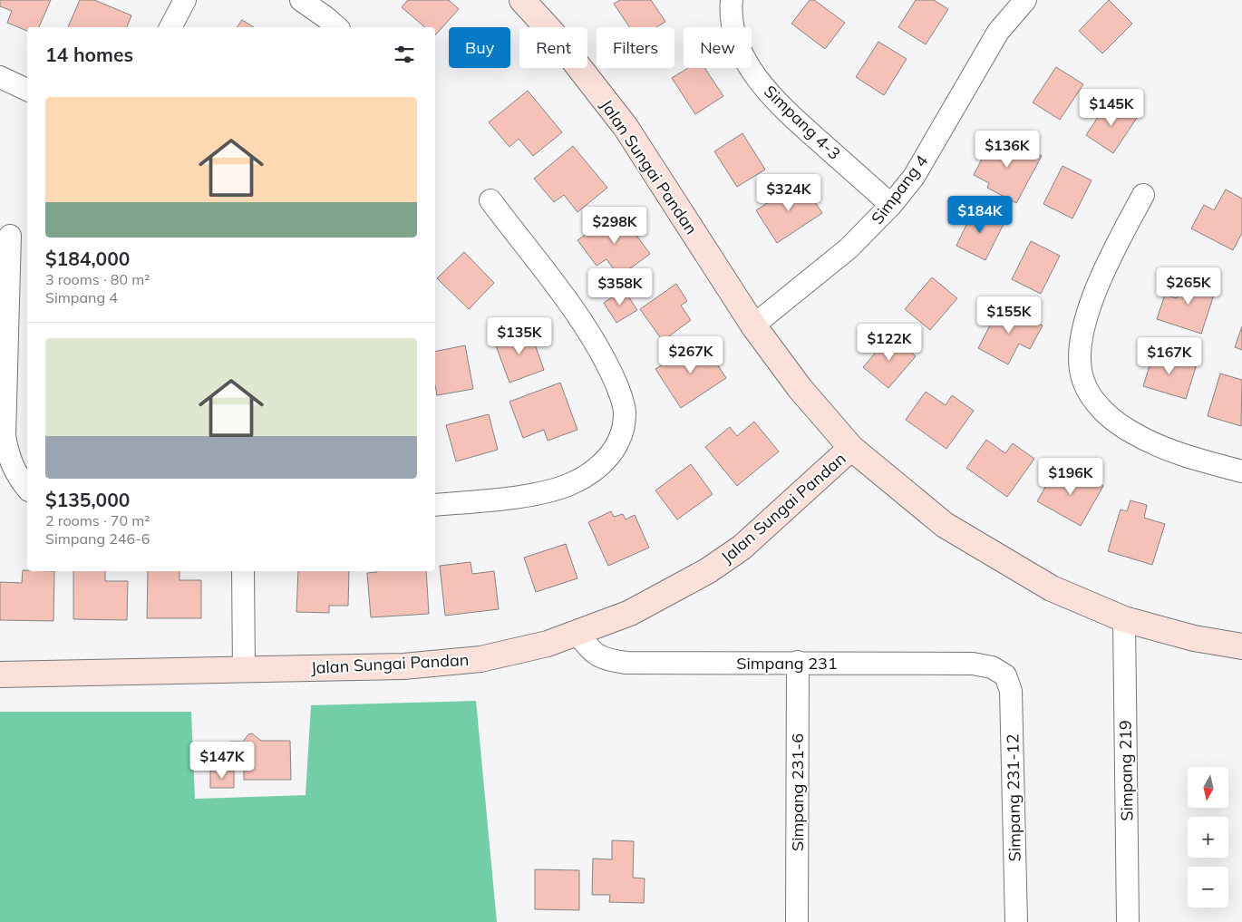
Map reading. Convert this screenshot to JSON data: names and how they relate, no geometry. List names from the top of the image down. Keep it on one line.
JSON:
{"streets":{"street":["Simpang 4-3","Jalan Sungai Pandan","Simpang 4","Simpang 231","Simpang 219","Simpang 231-6","Simpang 231-12"]},"crossings":[["Simpang 4-3","Simpang 4"],["Jalan Sungai Pandan","Simpang 4"],["Jalan Sungai Pandan","Simpang 231"],["Jalan Sungai Pandan","Simpang 219"],["Simpang 231","Simpang 231-6"],["Simpang 231","Simpang 231-12"]],"north":"bottom","page":{"chip":["Buy","Rent","Filters","New"],"heading":"14 homes","list":[{"name":"$184,000","note":"3 rooms · 80 m² · Simpang 4"},{"name":"$135,000","note":"2 rooms · 70 m² · Simpang 246-6"}],"price":["$145K","$136K","$324K","$184K","$298K","$265K","$358K","$155K","$135K","$122K","$267K","$167K","$196K","$147K"],"map_buttons":["+","−"]}}
